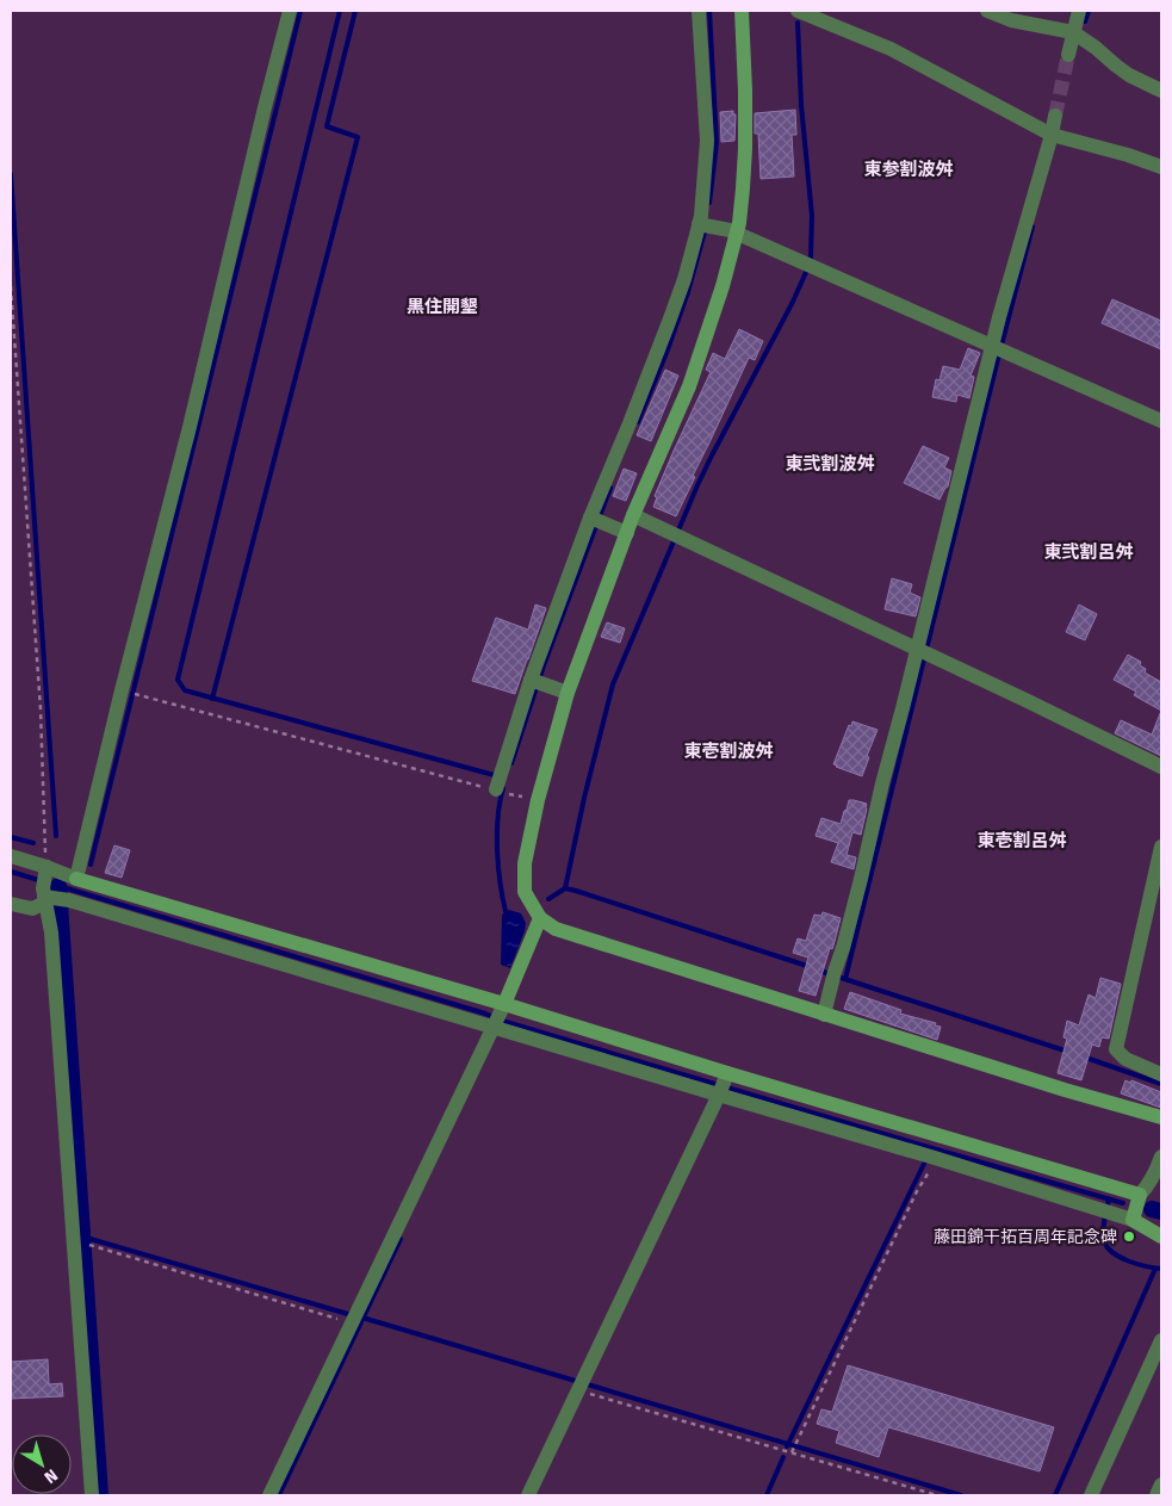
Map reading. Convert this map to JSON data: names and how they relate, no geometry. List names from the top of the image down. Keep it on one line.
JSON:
{"districts":["東参割波舛","黒住開墾","東弐割波舛","東弐割呂舛","東壱割波舛","東壱割呂舛"],"places":["藤田錦干拓百周年記念碑"],"north":"bottom right"}
